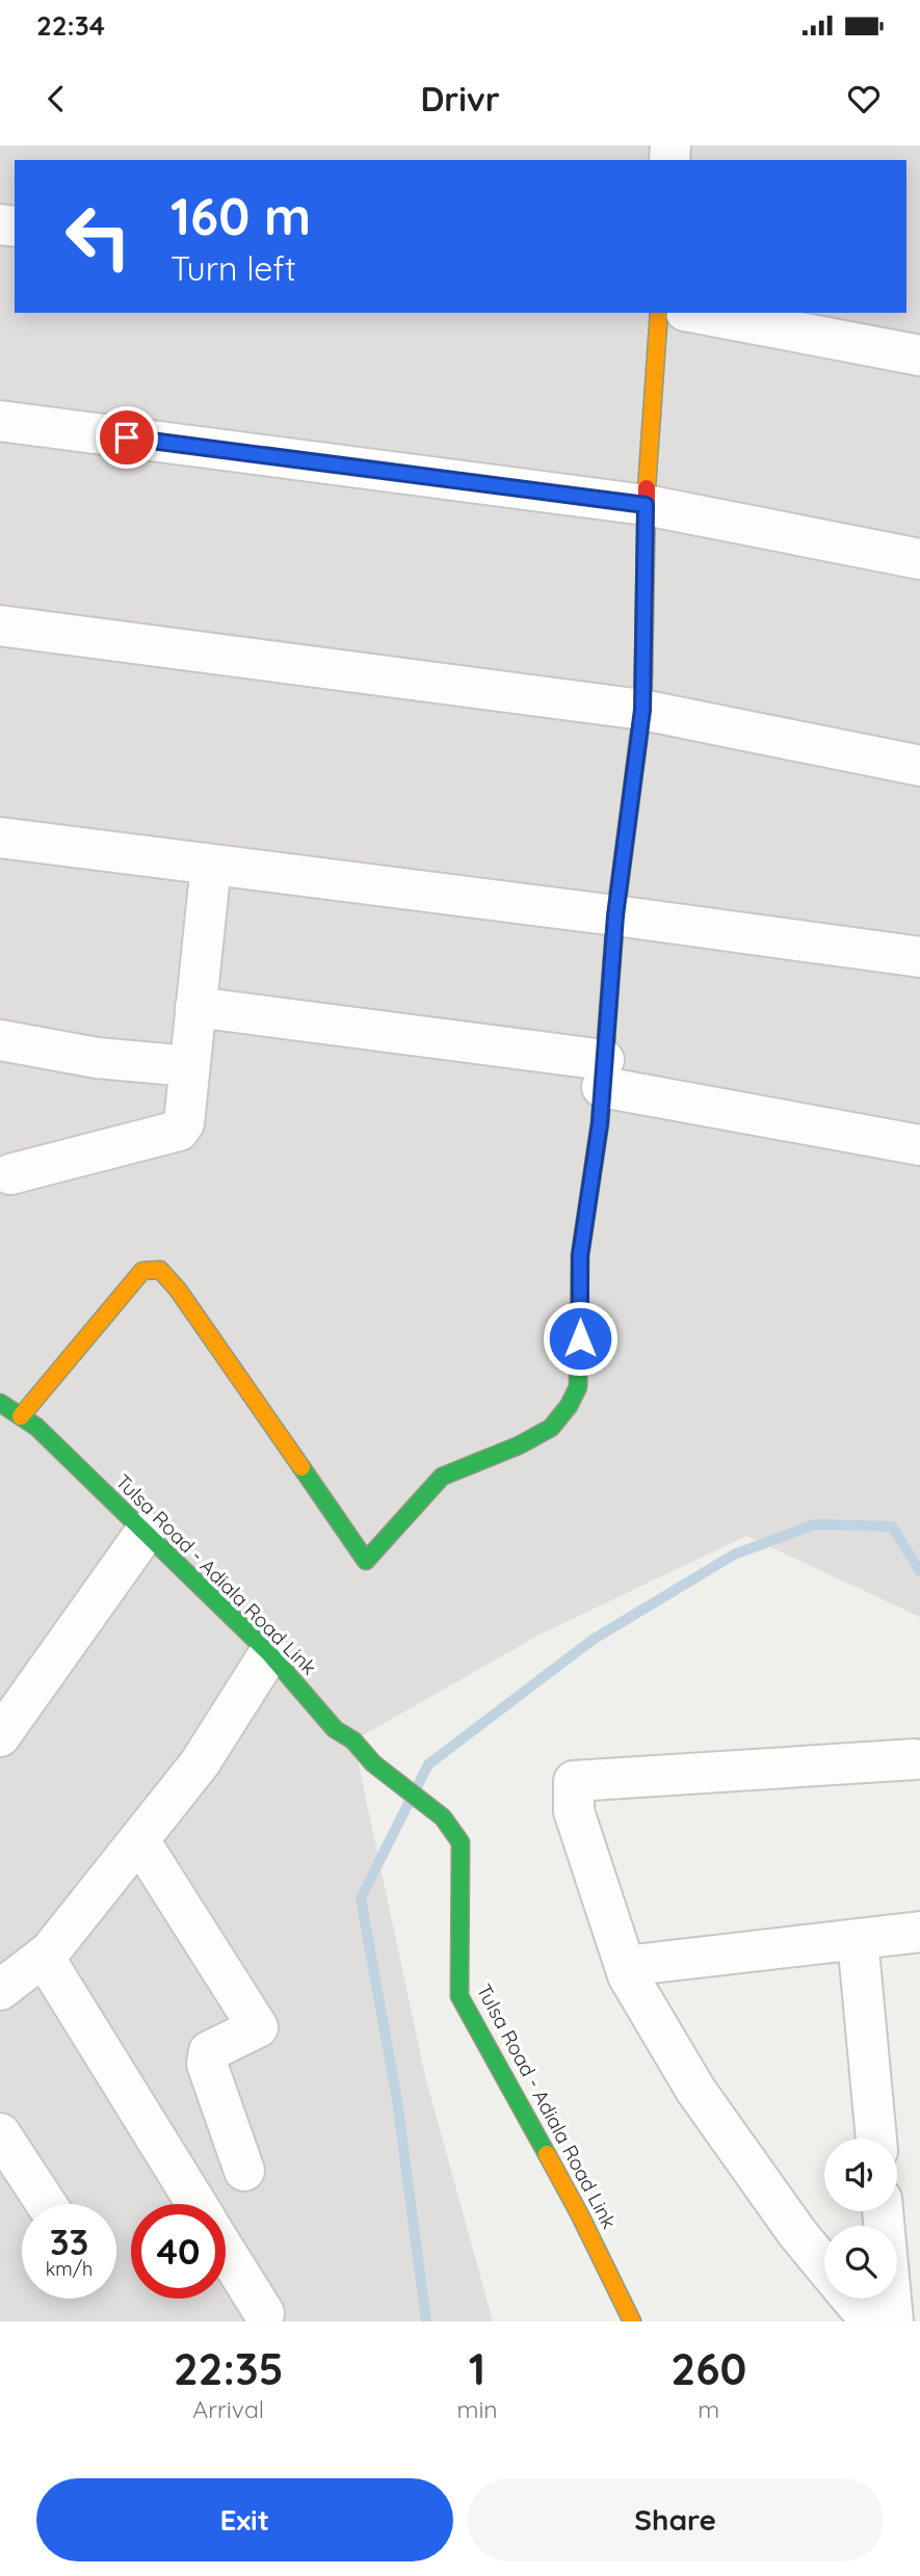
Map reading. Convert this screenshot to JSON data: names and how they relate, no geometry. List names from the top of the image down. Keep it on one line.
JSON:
{"streets":{"street":["Tulsa Road - Adiala Road Link"]},"page":{"status":"22:34","header":"Drivr","turn":["160 m","Turn left"],"speed":"33 km/h","limit":"40","eta":["22:35","Arrival","1","min","260","m"],"buttons":["Exit","Share"]}}
